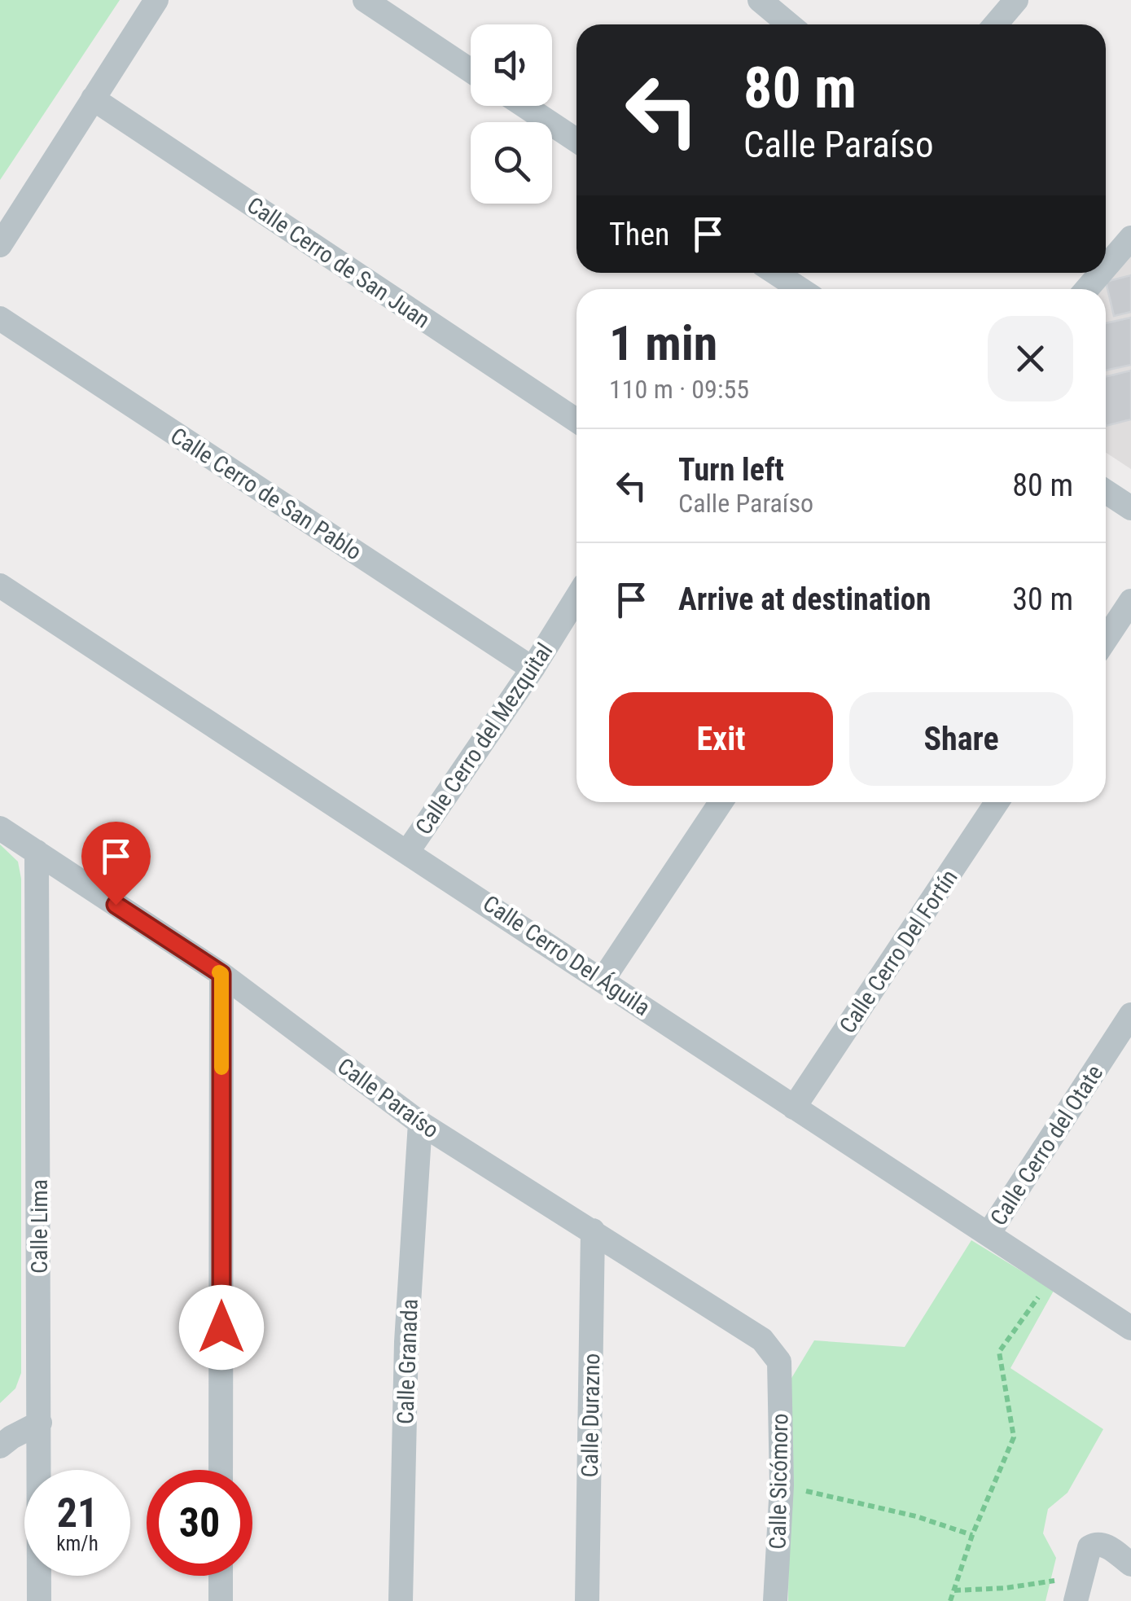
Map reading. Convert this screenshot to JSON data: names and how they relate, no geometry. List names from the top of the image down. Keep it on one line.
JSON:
{"streets":{"street":["Calle Cerro de San Juan","Calle Cerro de San Pablo","Calle Cerro del Mezquital","Calle Cerro Del Fortín","Calle Cerro Del Águila","Calle Paraíso","Calle Cerro del Otate","Calle Lima","Calle Granada","Calle Durazno","Calle Sicómoro"]},"crossings":[["Calle Cerro de San Pablo","Calle Cerro del Mezquital"],["Calle Cerro del Mezquital","Calle Cerro Del Águila"],["Calle Cerro Del Fortín","Calle Cerro Del Águila"],["Calle Cerro Del Águila","Calle Cerro del Otate"],["Calle Paraíso","Calle Lima"],["Calle Paraíso","Calle Granada"],["Calle Paraíso","Calle Durazno"],["Calle Paraíso","Calle Sicómoro"]],"page":{"turn":["80 m","Calle Paraíso"],"then":"Then","heading":["1 min","110 m · 09:55"],"list":[{"name":"Turn left","note":"Calle Paraíso","value":"80 m"},{"name":"Arrive at destination","value":"30 m"}],"buttons":["Exit","Share"],"speed":"21 km/h","limit":"30"}}
